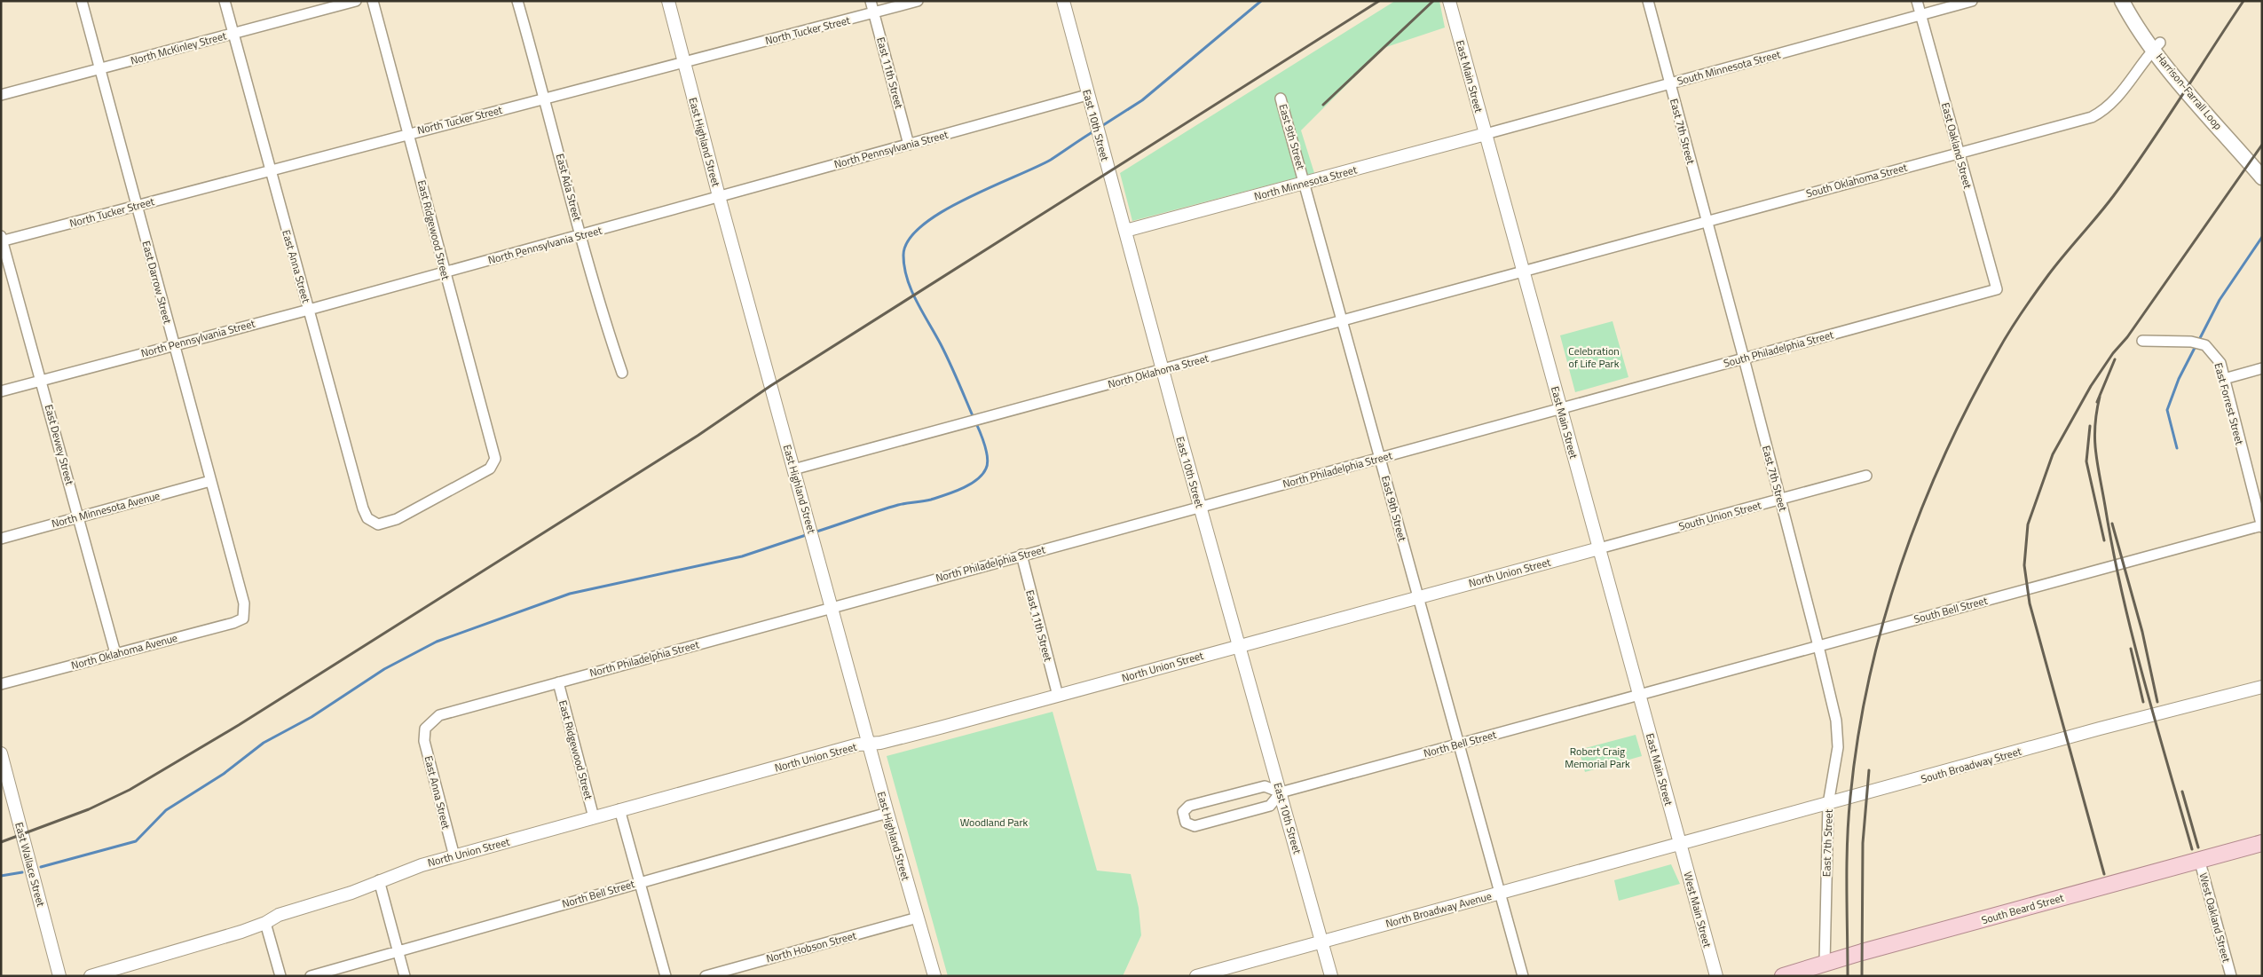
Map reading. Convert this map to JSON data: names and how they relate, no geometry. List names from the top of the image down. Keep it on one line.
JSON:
{"streets":{"main road":["Harrison-Farrall Loop","South Beard Street"],"street":["North Tucker Street","North McKinley Street","South Minnesota Street","East 11th Street","East Main Street","East 10th Street","East 7th Street","East 9th Street","East Highland Street","East Oakland Street","North Pennsylvania Street","South Oklahoma Street","North Minnesota Street","East Ada Street","East Ridgewood Street","East Anna Street","East Darrow Street","South Philadelphia Street","North Oklahoma Street","East Forrest Street","East Dewey Street","North Philadelphia Street","North Minnesota Avenue","South Union Street","North Union Street","South Bell Street","North Oklahoma Avenue","North Bell Street","South Broadway Street","East Wallace Street","North Broadway Avenue","West Main Street","West Oakland Street","North Hobson Street"]},"crossings":[["North Tucker Street","East 11th Street"],["North Tucker Street","East Highland Street"],["North Tucker Street","East Ada Street"],["North Tucker Street","East Ridgewood Street"],["North Tucker Street","East Anna Street"],["North Tucker Street","East Darrow Street"],["North Tucker Street","East Dewey Street"],["North McKinley Street","East Anna Street"],["North McKinley Street","East Darrow Street"],["South Minnesota Street","East Main Street"],["South Minnesota Street","East 7th Street"],["South Minnesota Street","East Oakland Street"],["South Minnesota Street","North Minnesota Street"],["East 11th Street","North Pennsylvania Street"],["East 11th Street","North Philadelphia Street"],["East 11th Street","North Union Street"],["East Main Street","South Oklahoma Street"],["East Main Street","North Minnesota Street"],["East Main Street","South Philadelphia Street"],["East Main Street","North Oklahoma Street"],["East Main Street","North Philadelphia Street"],["East Main Street","South Union Street"],["East Main Street","North Union Street"],["East Main Street","South Bell Street"],["East Main Street","North Bell Street"],["East Main Street","South Broadway Street"],["East Main Street","North Broadway Avenue"],["East Main Street","West Main Street"],["Harrison-Farrall Loop","South Oklahoma Street"],["East 10th Street","North Pennsylvania Street"],["East 10th Street","North Minnesota Street"],["East 10th Street","North Oklahoma Street"],["East 10th Street","North Philadelphia Street"],["East 10th Street","North Union Street"],["East 10th Street","North Bell Street"],["East 10th Street","North Broadway Avenue"],["East 7th Street","South Oklahoma Street"],["East 7th Street","South Philadelphia Street"],["East 7th Street","South Union Street"],["East 7th Street","South Bell Street"],["East 7th Street","South Broadway Street"],["East 7th Street","South Beard Street"],["East 9th Street","North Minnesota Street"],["East 9th Street","North Oklahoma Street"],["East 9th Street","North Philadelphia Street"],["East 9th Street","North Union Street"],["East 9th Street","North Bell Street"],["East 9th Street","North Broadway Avenue"],["East Highland Street","North Pennsylvania Street"],["East Highland Street","North Oklahoma Street"],["East Highland Street","North Philadelphia Street"],["East Highland Street","North Union Street"],["East Highland Street","North Bell Street"],["East Highland Street","North Hobson Street"],["East Oakland Street","South Oklahoma Street"],["East Oakland Street","South Philadelphia Street"],["North Pennsylvania Street","East Ada Street"],["North Pennsylvania Street","East Ridgewood Street"],["North Pennsylvania Street","East Anna Street"],["North Pennsylvania Street","East Darrow Street"],["North Pennsylvania Street","East Dewey Street"],["South Oklahoma Street","North Oklahoma Street"],["East Ridgewood Street","East Anna Street"],["East Ridgewood Street","North Philadelphia Street"],["East Ridgewood Street","North Union Street"],["East Anna Street","North Philadelphia Street"],["East Anna Street","North Union Street"],["East Darrow Street","North Minnesota Avenue"],["East Darrow Street","North Oklahoma Avenue"],["South Philadelphia Street","North Philadelphia Street"],["East Forrest Street","South Bell Street"],["East Dewey Street","North Minnesota Avenue"],["East Dewey Street","North Oklahoma Avenue"],["South Union Street","North Union Street"],["South Bell Street","North Bell Street"],["South Broadway Street","North Broadway Avenue"],["South Broadway Street","West Main Street"],["South Beard Street","West Oakland Street"],["North Broadway Avenue","West Main Street"]],"parks":["Celebration of Life Park","Robert Craig Memorial Park","Woodland Park"]}
